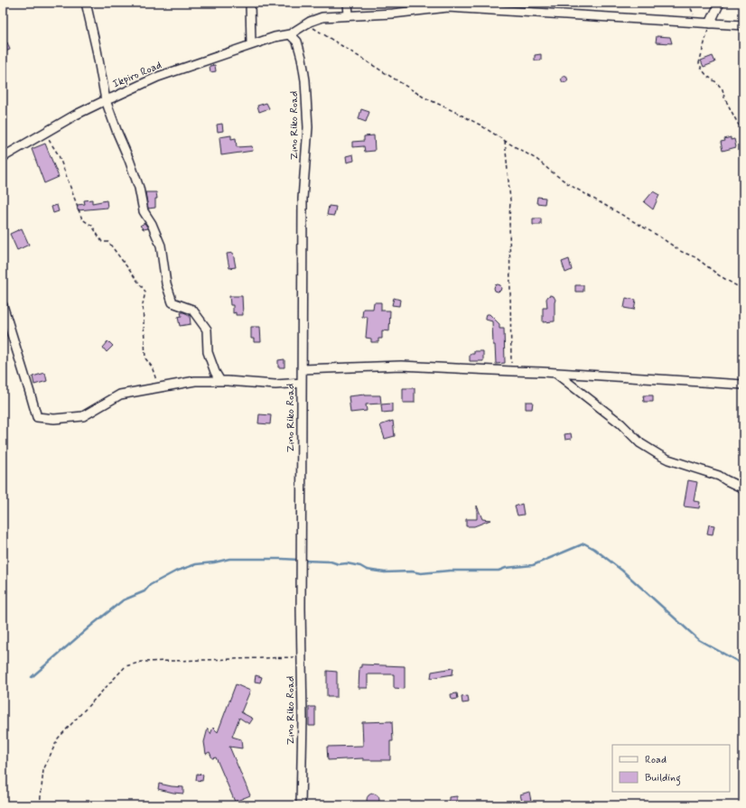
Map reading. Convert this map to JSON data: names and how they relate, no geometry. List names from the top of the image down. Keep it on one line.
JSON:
{"streets":{"street":["Ikpiro Road","Zino Riko Road"]},"crossings":[["Ikpiro Road","Zino Riko Road"]],"legend":["Road","Building"]}
